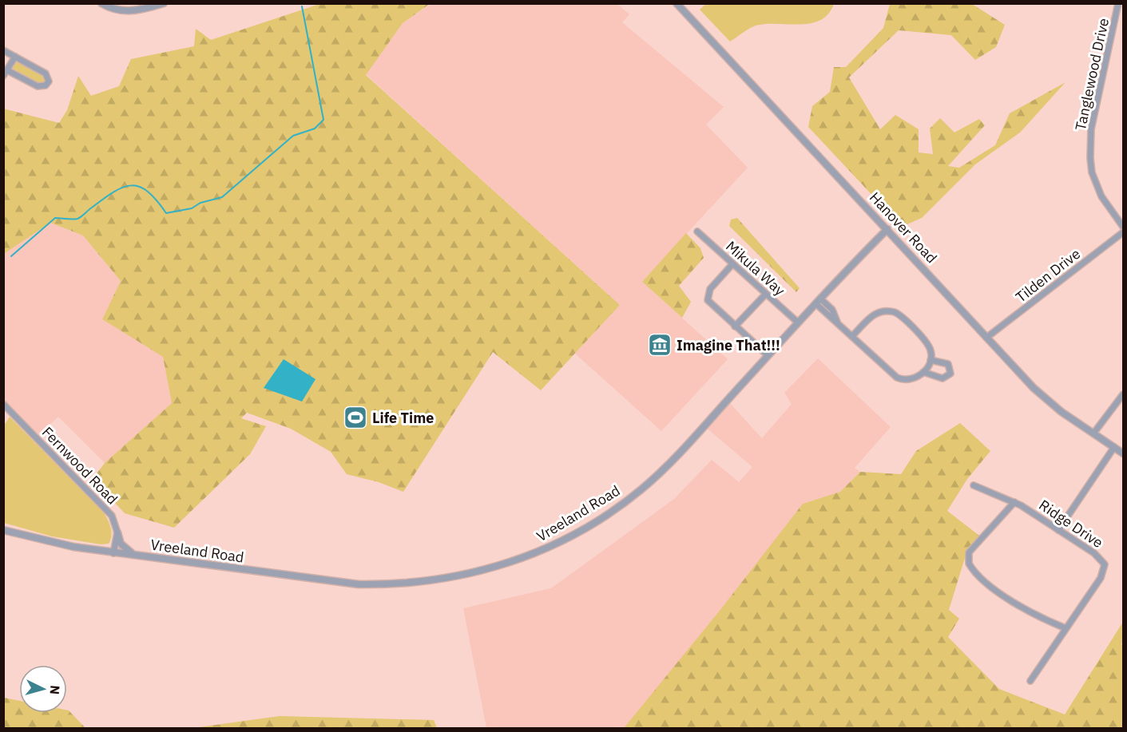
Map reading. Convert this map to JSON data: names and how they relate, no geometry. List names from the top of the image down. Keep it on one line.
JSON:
{"streets":{"street":["Tanglewood Drive","Hanover Road","Mikula Way","Tilden Drive","Fernwood Road","Vreeland Road","Ridge Drive"]},"crossings":[["Hanover Road","Tilden Drive"],["Hanover Road","Vreeland Road"],["Mikula Way","Vreeland Road"]],"places":{"museum":["Imagine That!!!"],"sports":["Life Time"]},"north":"right"}
